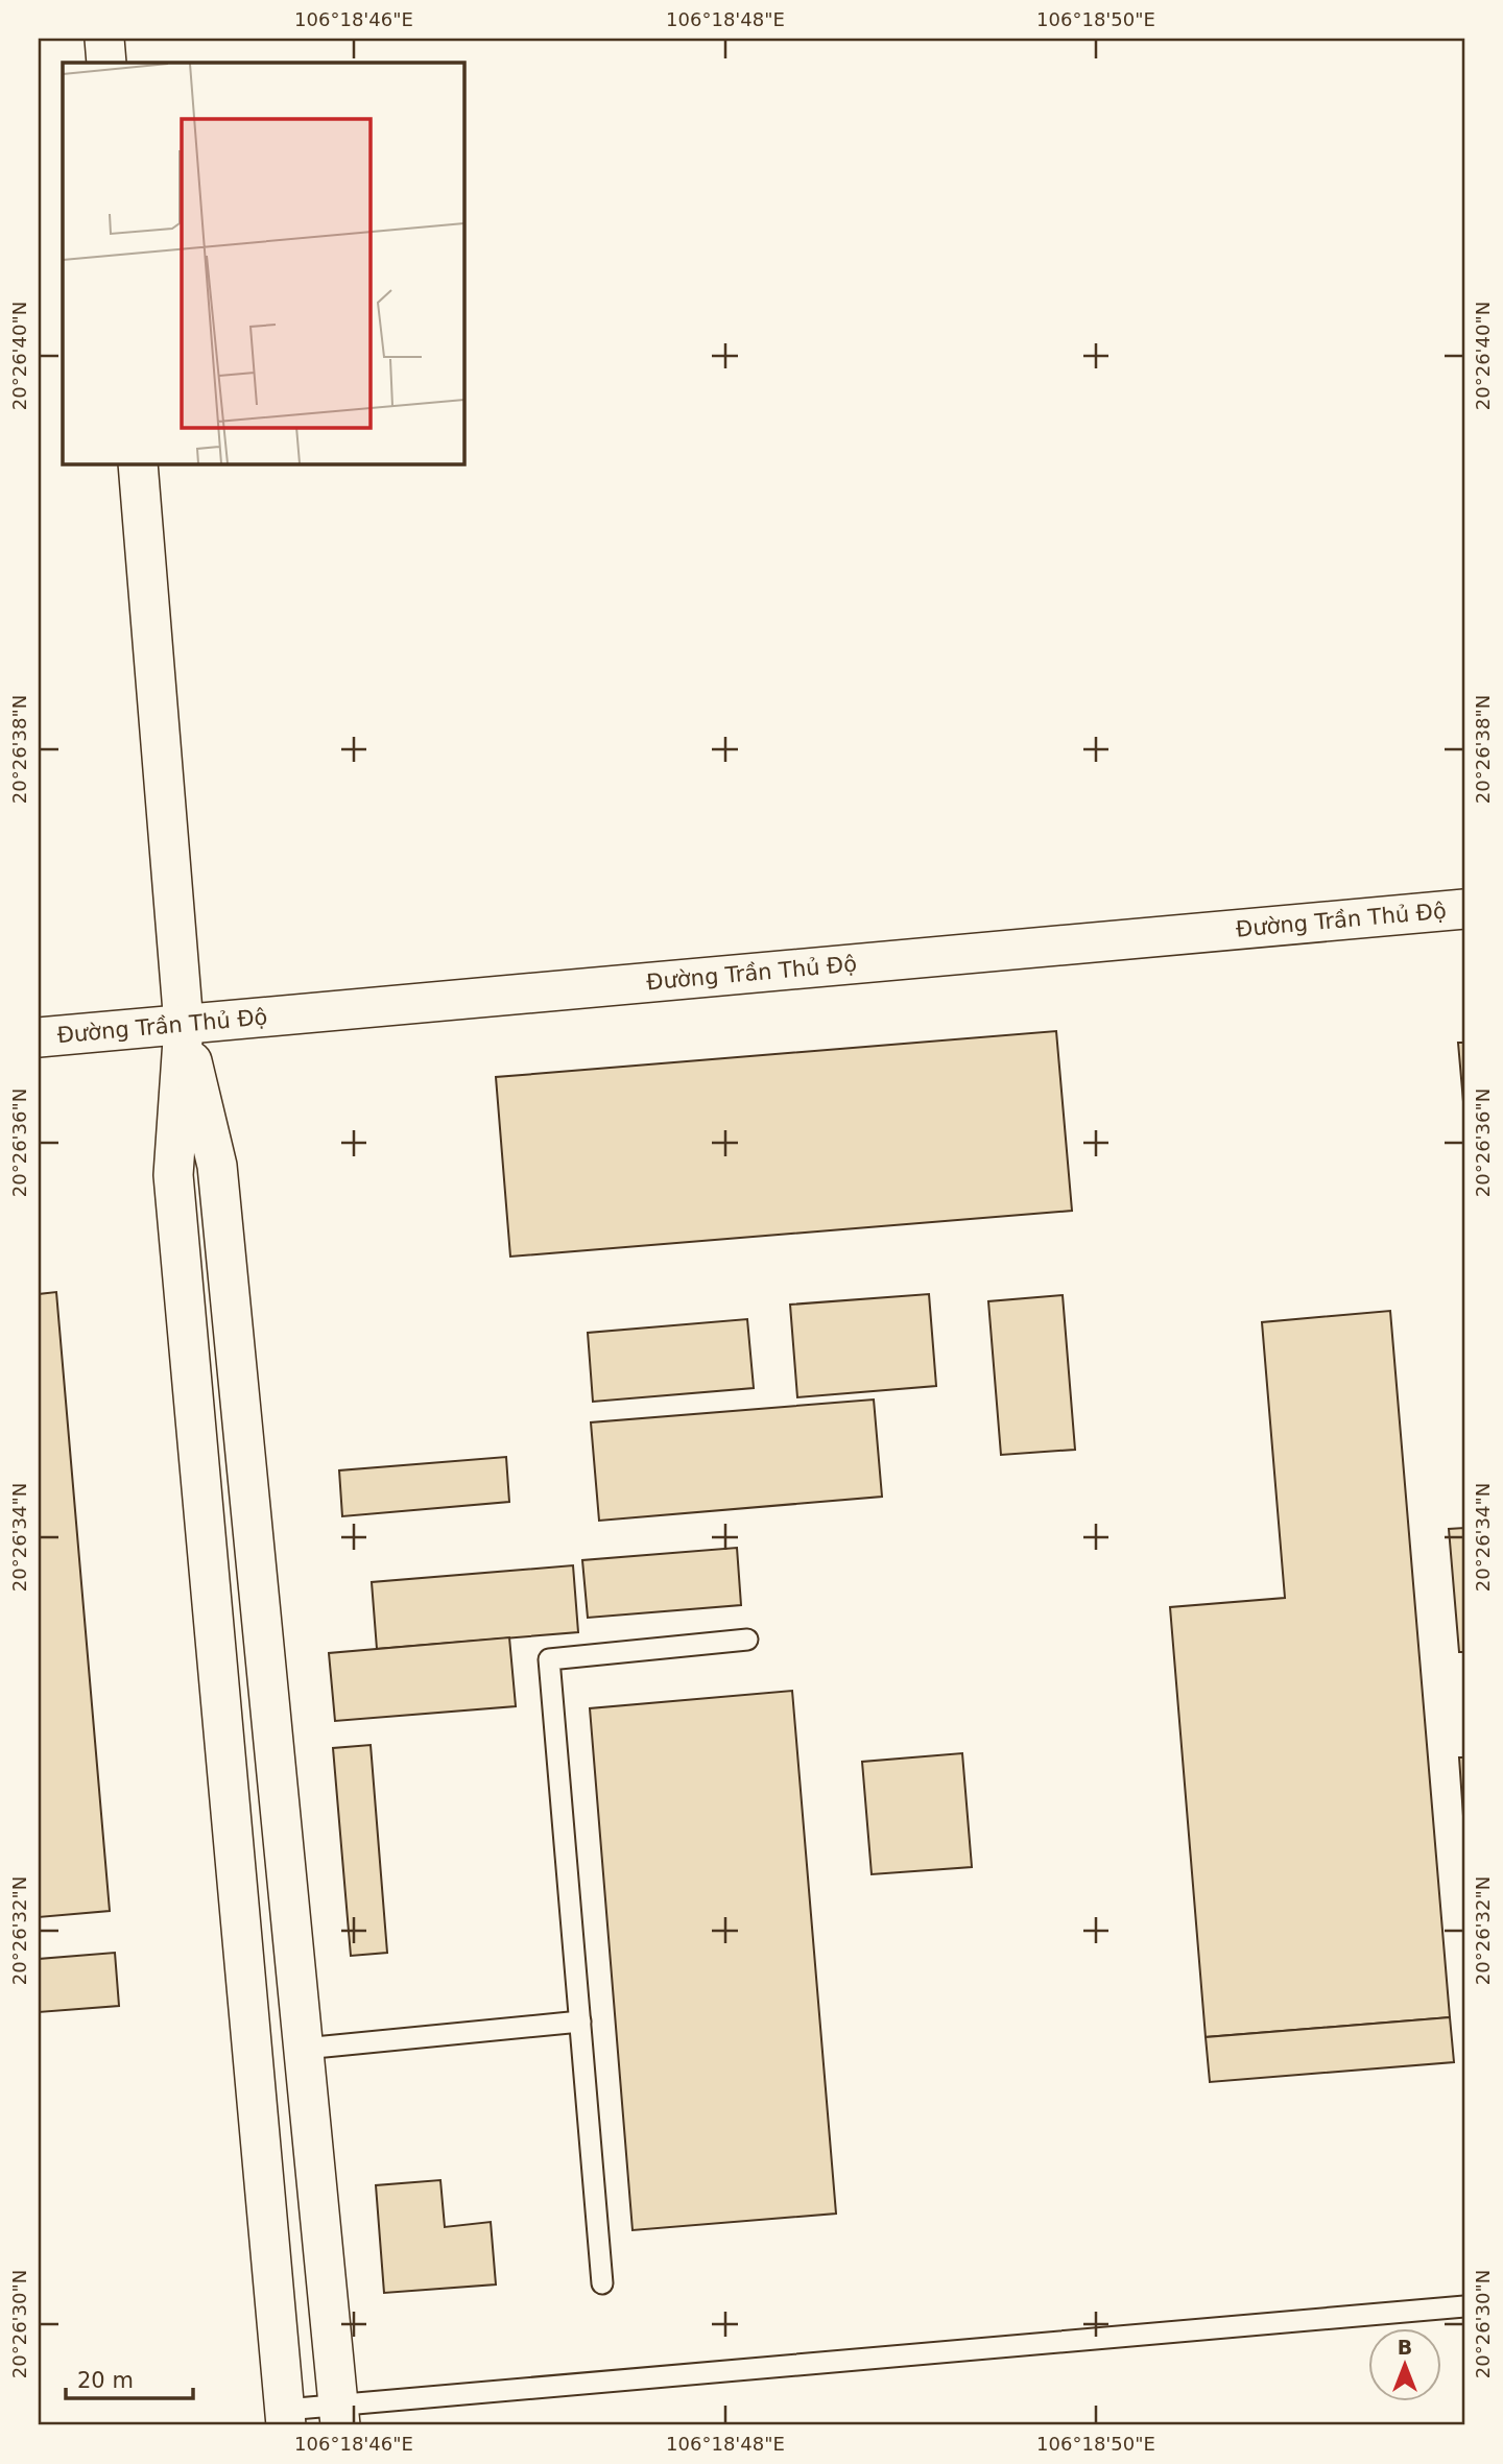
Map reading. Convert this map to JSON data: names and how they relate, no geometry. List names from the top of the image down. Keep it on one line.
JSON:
{"streets":{"street":["Đường Trần Thủ Độ"]},"scale_bar":"20 m","north":"top","coordinates":["106°18'46\"E","106°18'48\"E","106°18'50\"E","20°26'40\"N","20°26'38\"N","20°26'36\"N","20°26'34\"N","20°26'32\"N","20°26'30\"N"]}
